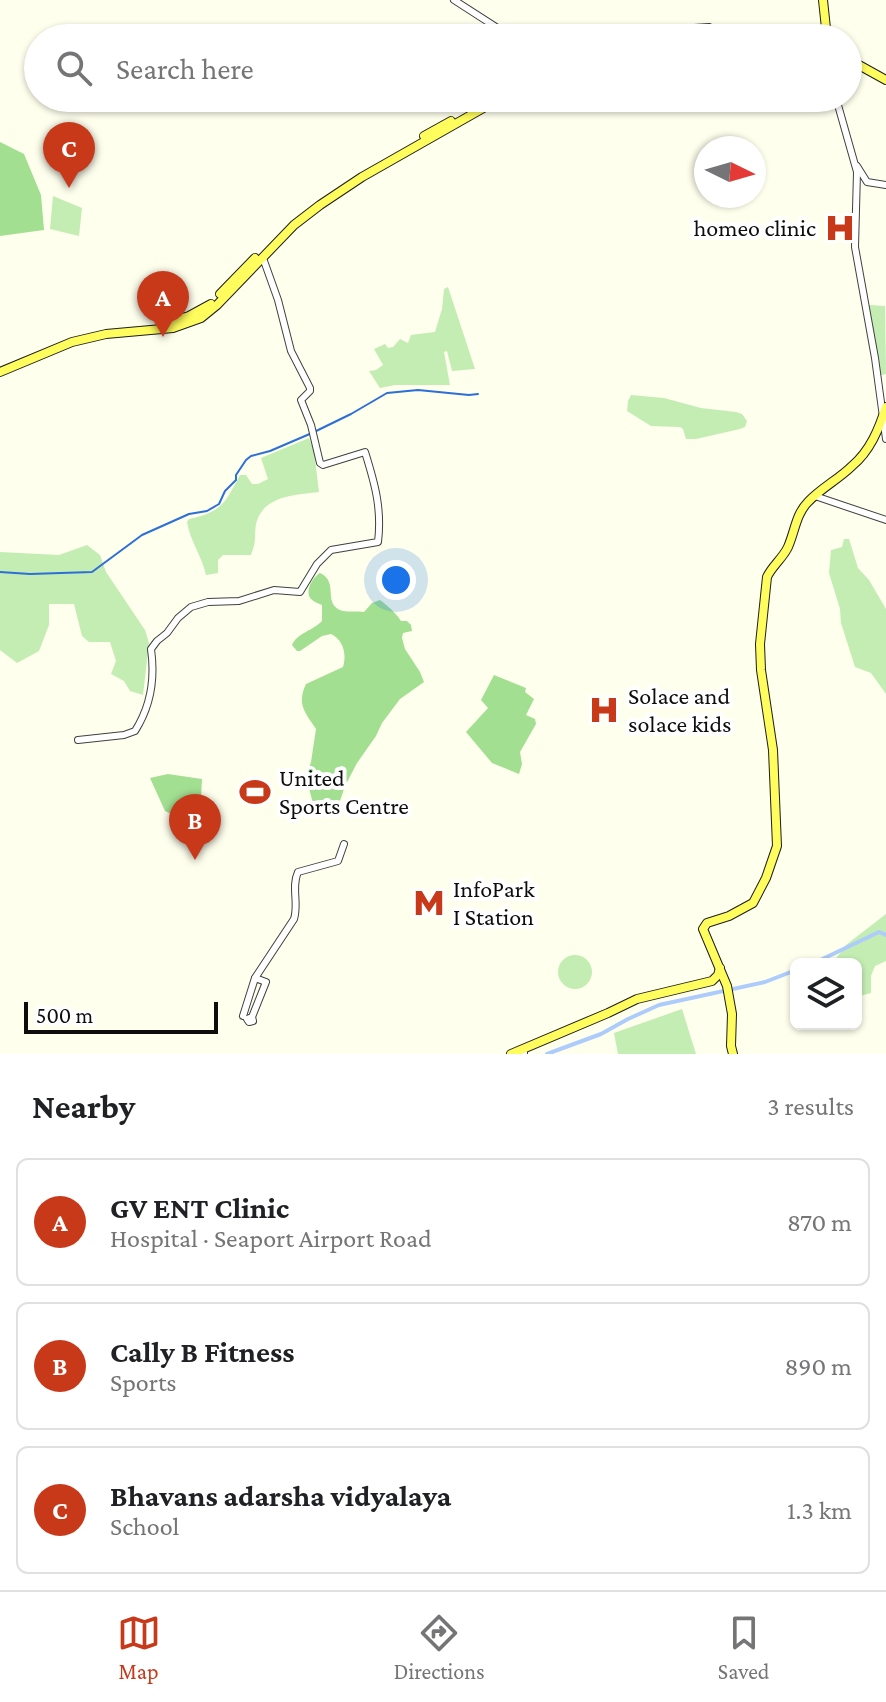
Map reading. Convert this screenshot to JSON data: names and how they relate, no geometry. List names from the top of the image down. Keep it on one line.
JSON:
{"places":{"hospital":["homeo clinic","Solace and solace kids"],"sports":["United Sports Centre"],"metro station":["InfoPark I Station"]},"scale_bar":"500 m","north":"right","page":{"search":"Search here","pins":["C","A","B"],"scale":"500 m","heading":["Nearby","3 results"],"list":[{"mark":"A","name":"GV ENT Clinic","note":"Hospital · Seaport Airport Road","value":"870 m"},{"mark":"B","name":"Cally B Fitness","note":"Sports","value":"890 m"},{"mark":"C","name":"Bhavans adarsha vidyalaya","note":"School","value":"1.3 km"}],"nav":["Map","Directions","Saved"]}}
